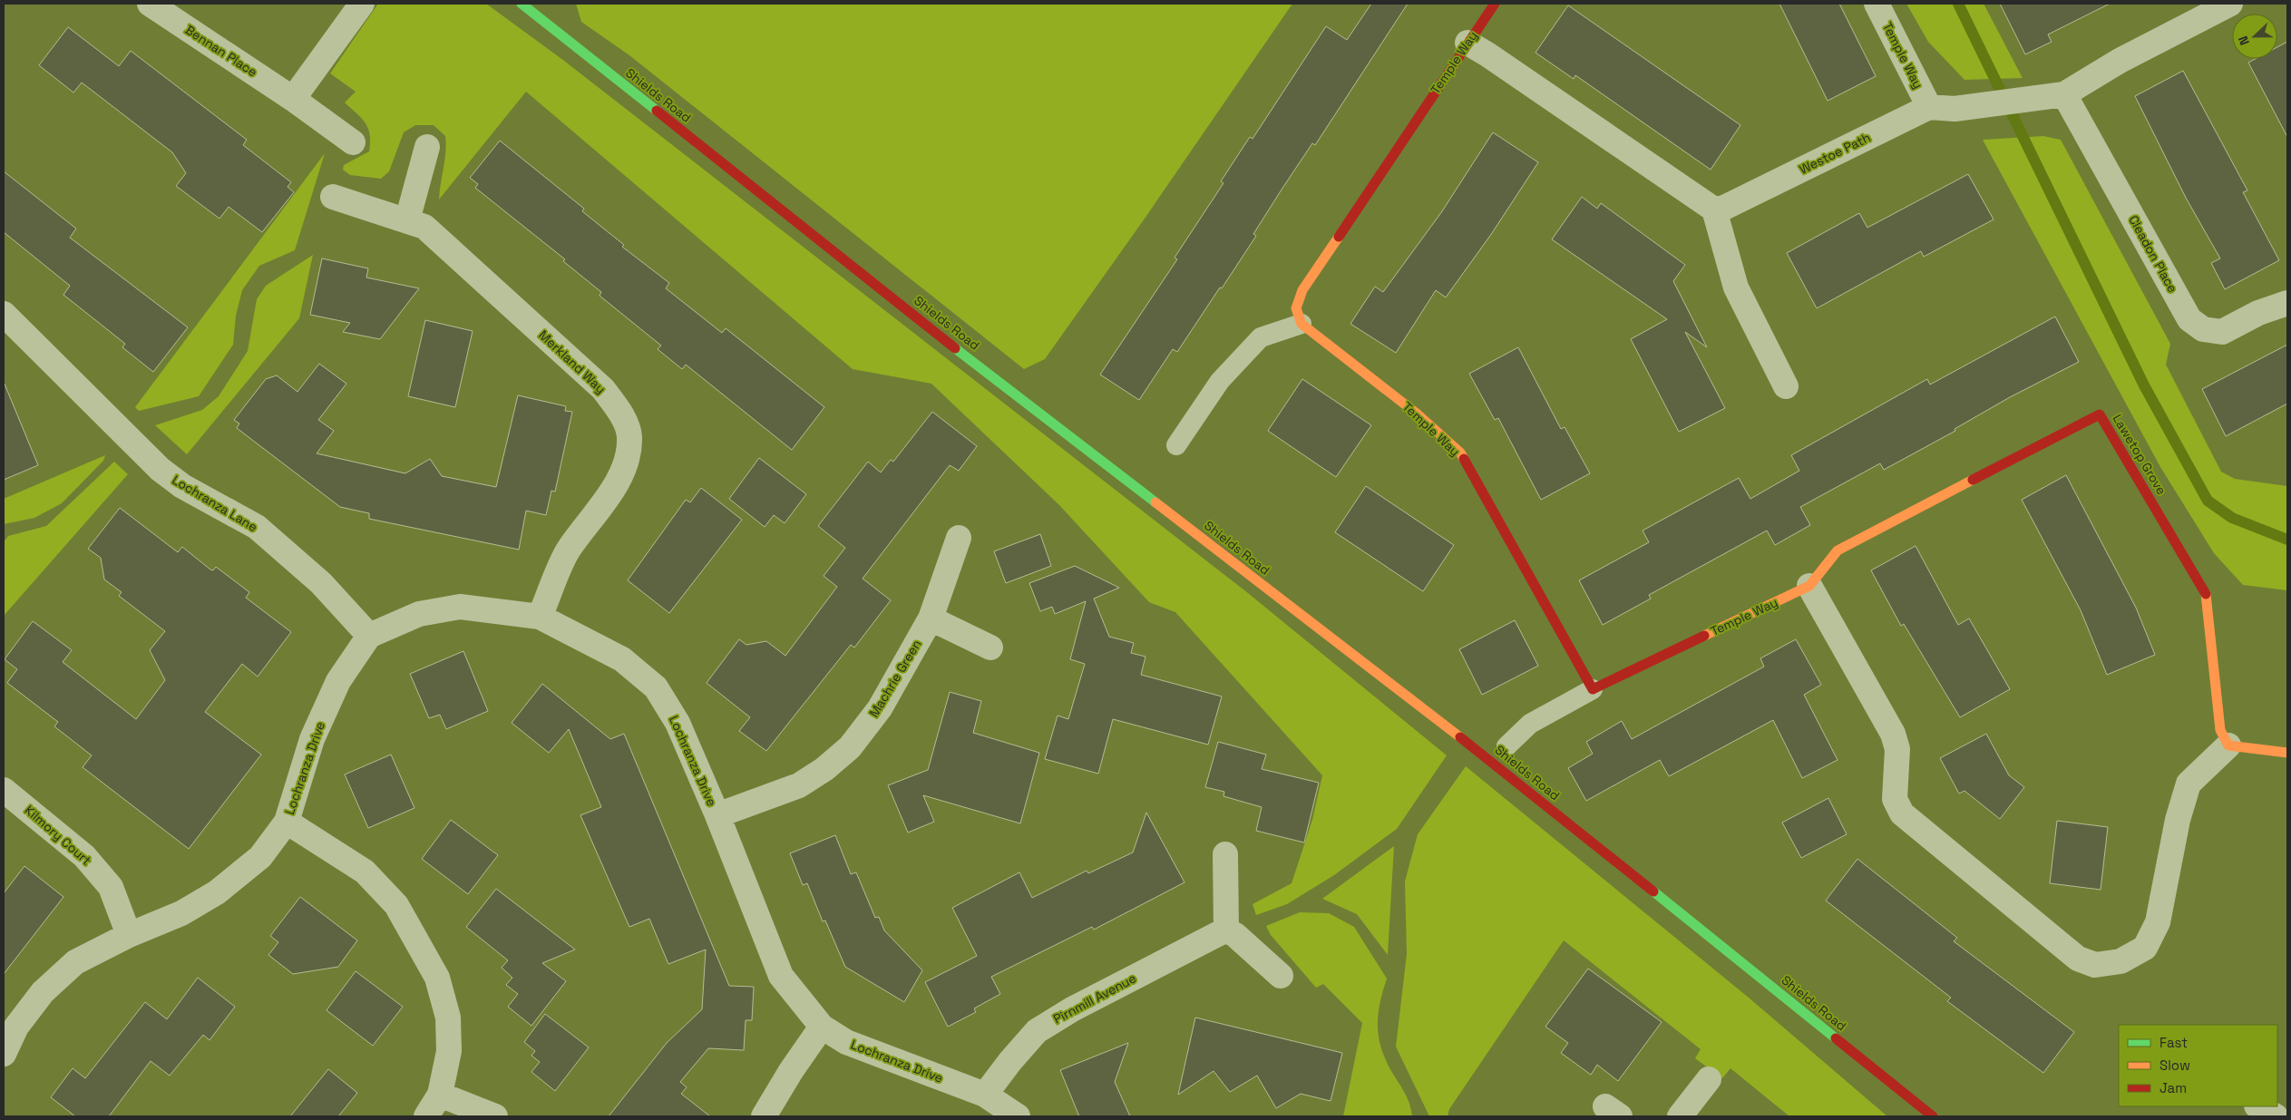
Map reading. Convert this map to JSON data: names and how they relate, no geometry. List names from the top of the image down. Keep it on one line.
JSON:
{"streets":{"street":["Bennan Place","Temple Way","Shields Road","Westoe Path","Cleadon Place","Merkland Way","Lawetop Grove","Lochranza Lane","Machrie Green","Lochranza Drive","Kilmory Court","Pirnmill Avenue"]},"crossings":[["Temple Way","Westoe Path"],["Temple Way","Lawetop Grove"],["Merkland Way","Lochranza Drive"],["Lochranza Lane","Lochranza Drive"],["Machrie Green","Lochranza Drive"],["Lochranza Drive","Kilmory Court"],["Lochranza Drive","Pirnmill Avenue"]],"legend":["Fast","Slow","Jam"],"north":"left"}
